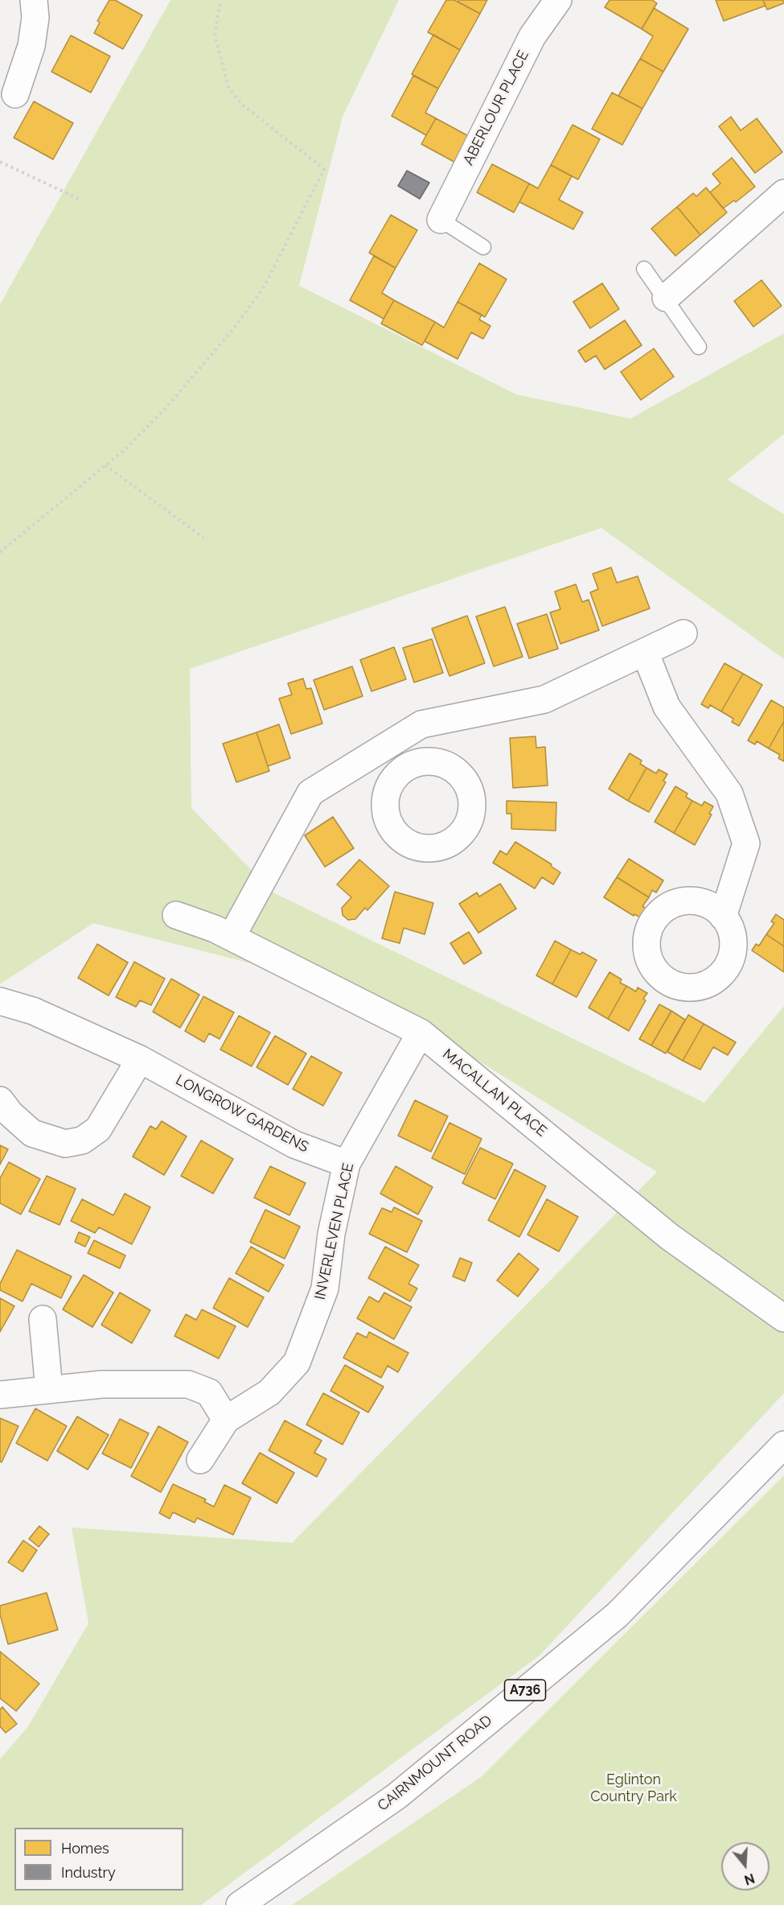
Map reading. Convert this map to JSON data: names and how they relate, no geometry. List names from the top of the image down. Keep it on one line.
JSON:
{"streets":{"street":["ABERLOUR PLACE","MACALLAN PLACE","LONGROW GARDENS","INVERLEVEN PLACE","A736","CAIRNMOUNT ROAD"]},"crossings":[["MACALLAN PLACE","INVERLEVEN PLACE"],["LONGROW GARDENS","INVERLEVEN PLACE"]],"parks":["Eglinton Country Park"],"legend":["Homes","Industry"],"north":"bottom"}
